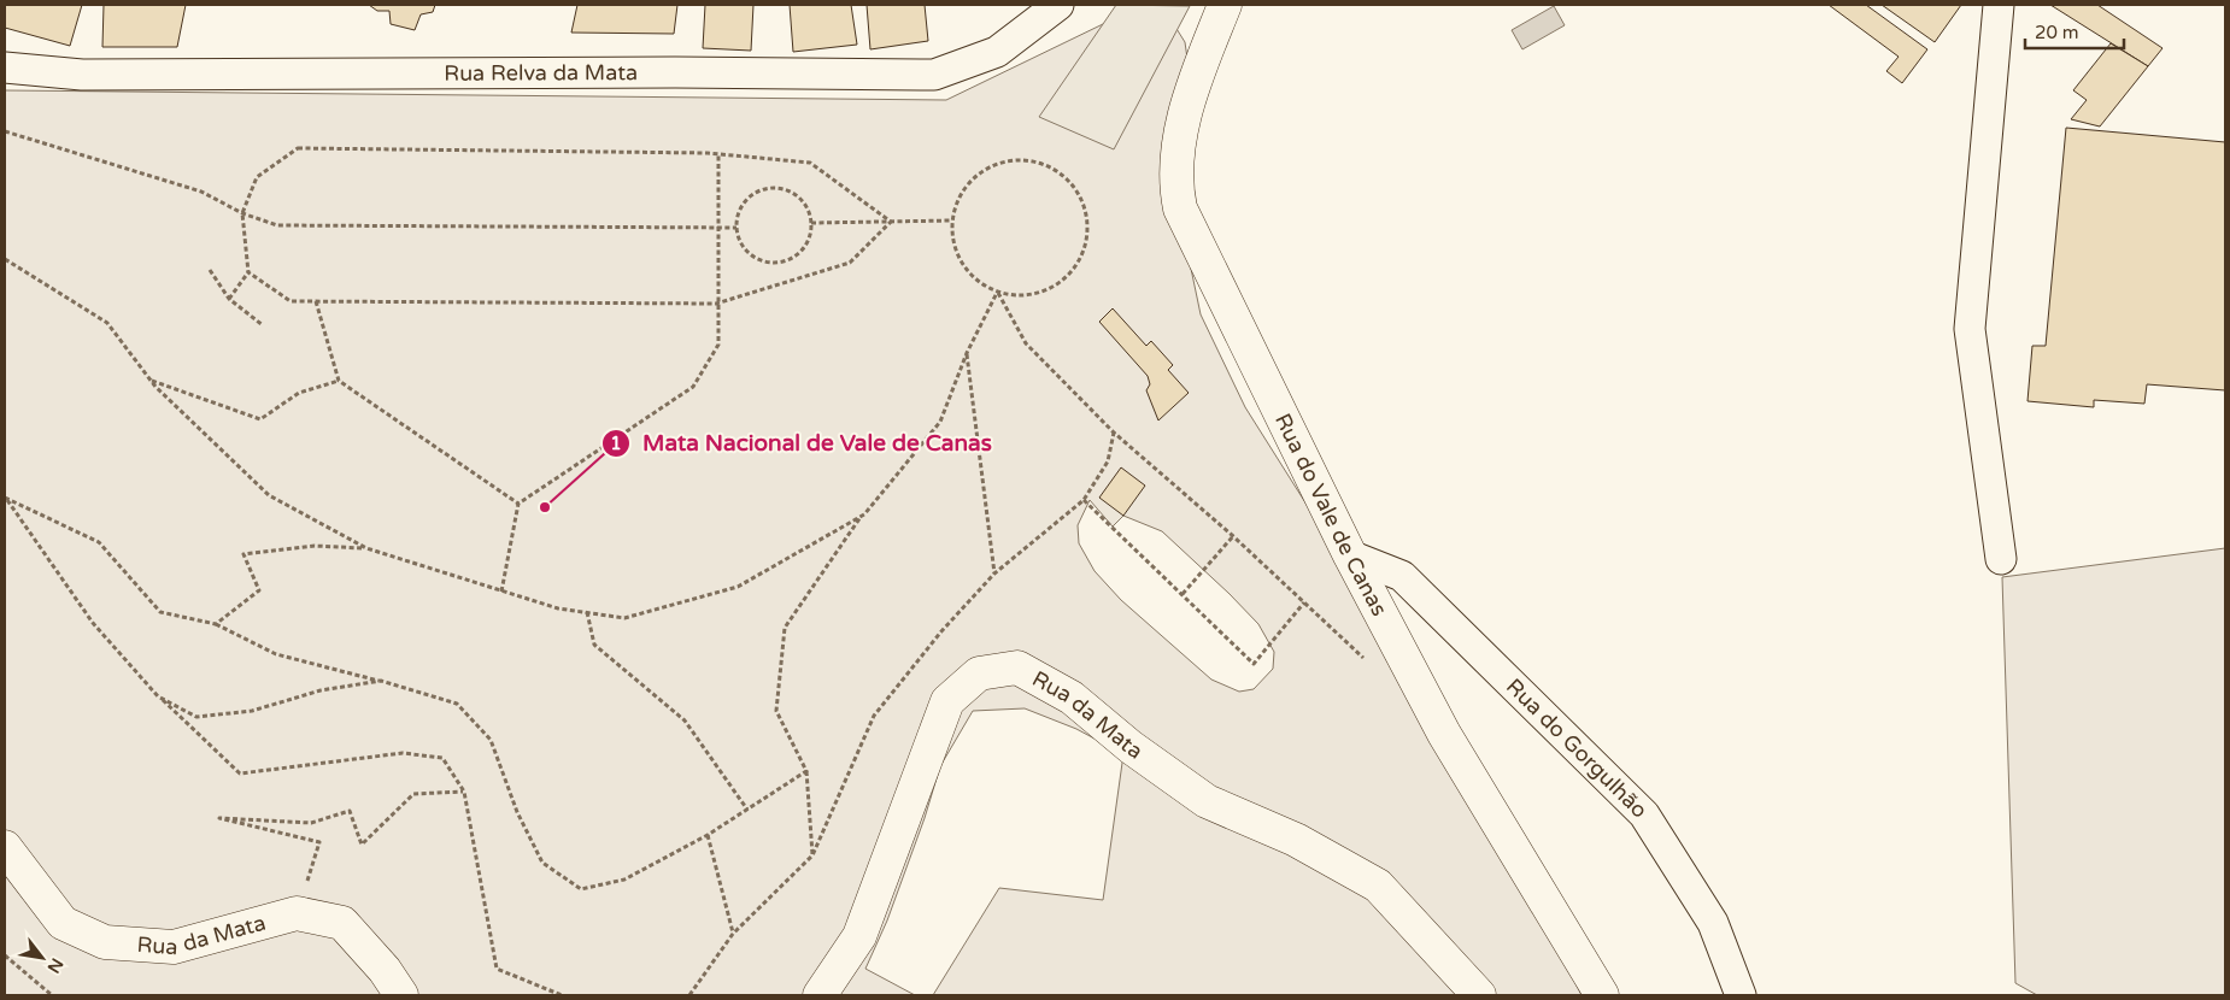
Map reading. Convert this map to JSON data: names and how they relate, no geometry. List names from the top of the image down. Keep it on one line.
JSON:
{"streets":{"street":["Rua Relva da Mata","Rua do Vale de Canas","Rua da Mata","Rua do Gorgulhão"]},"crossings":[["Rua do Vale de Canas","Rua do Gorgulhão"]],"places":["Mata Nacional de Vale de Canas"],"scale_bar":"20 m","north":"bottom right"}
